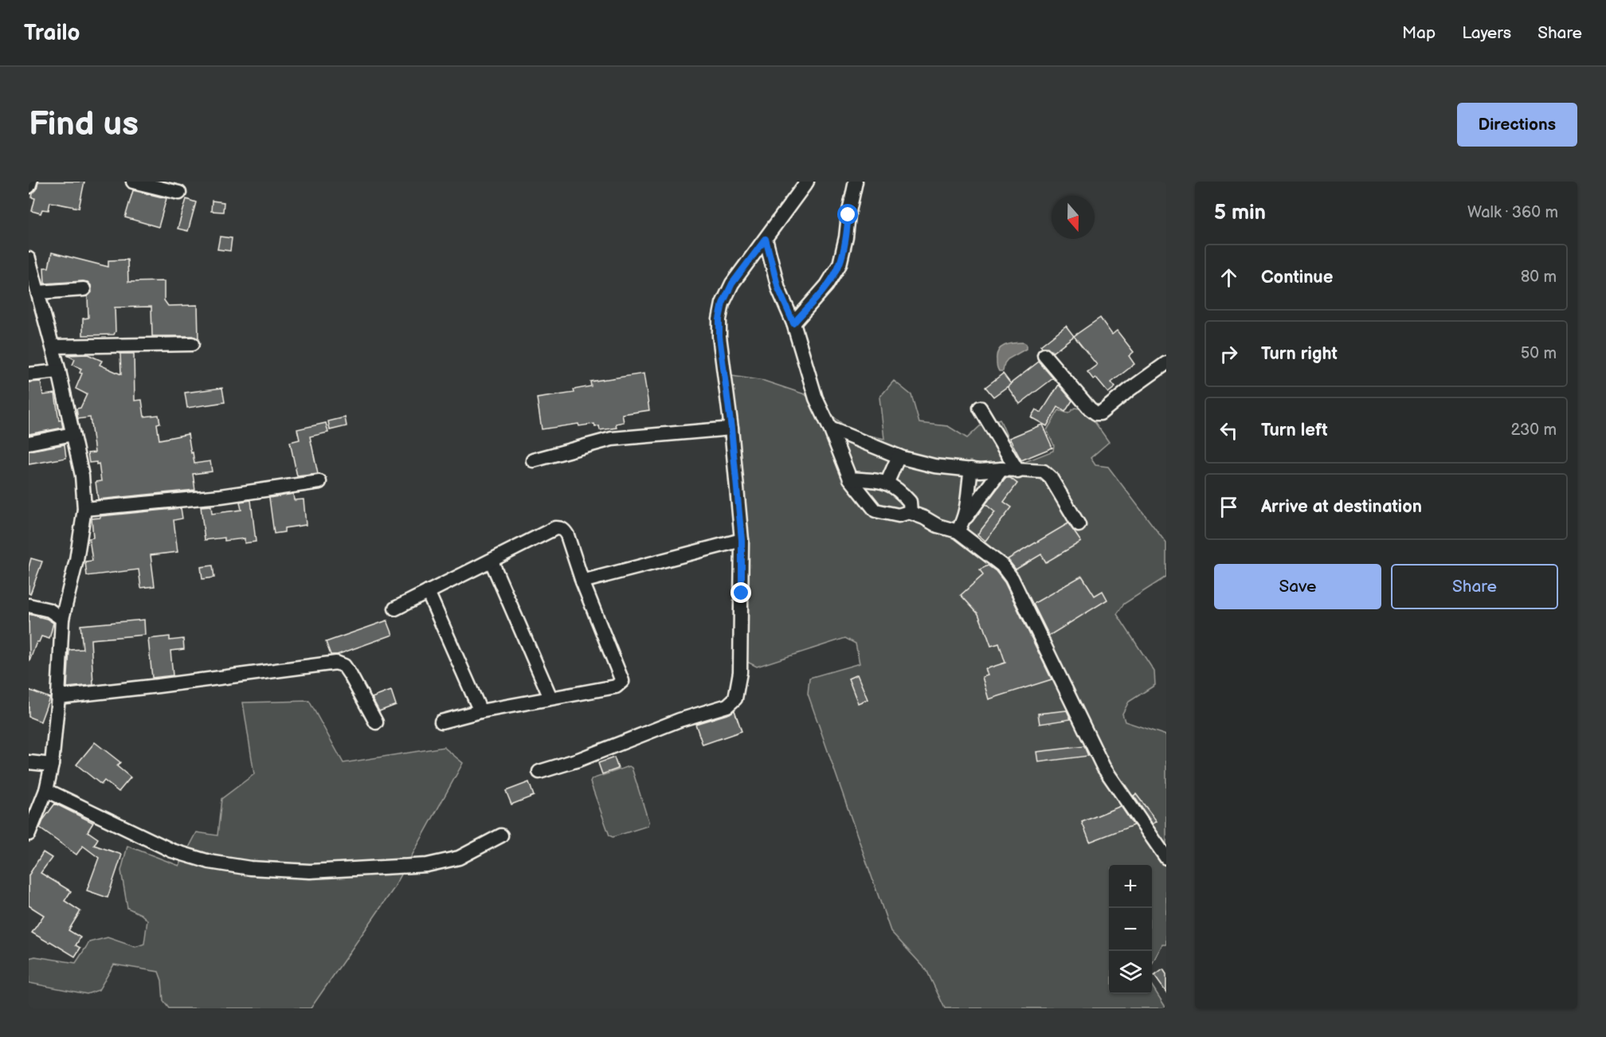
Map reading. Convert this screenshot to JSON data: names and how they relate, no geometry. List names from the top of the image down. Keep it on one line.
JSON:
{"north":"bottom","page":{"header":"Trailo","nav":["Map","Layers","Share"],"buttons":["Directions",["Save","Share"]],"title":"Find us","heading":["5 min","Walk · 360 m"],"list":[["Continue","80 m"],["Turn right","50 m"],["Turn left","230 m"],"Arrive at destination"],"map_buttons":["+","−"]}}
